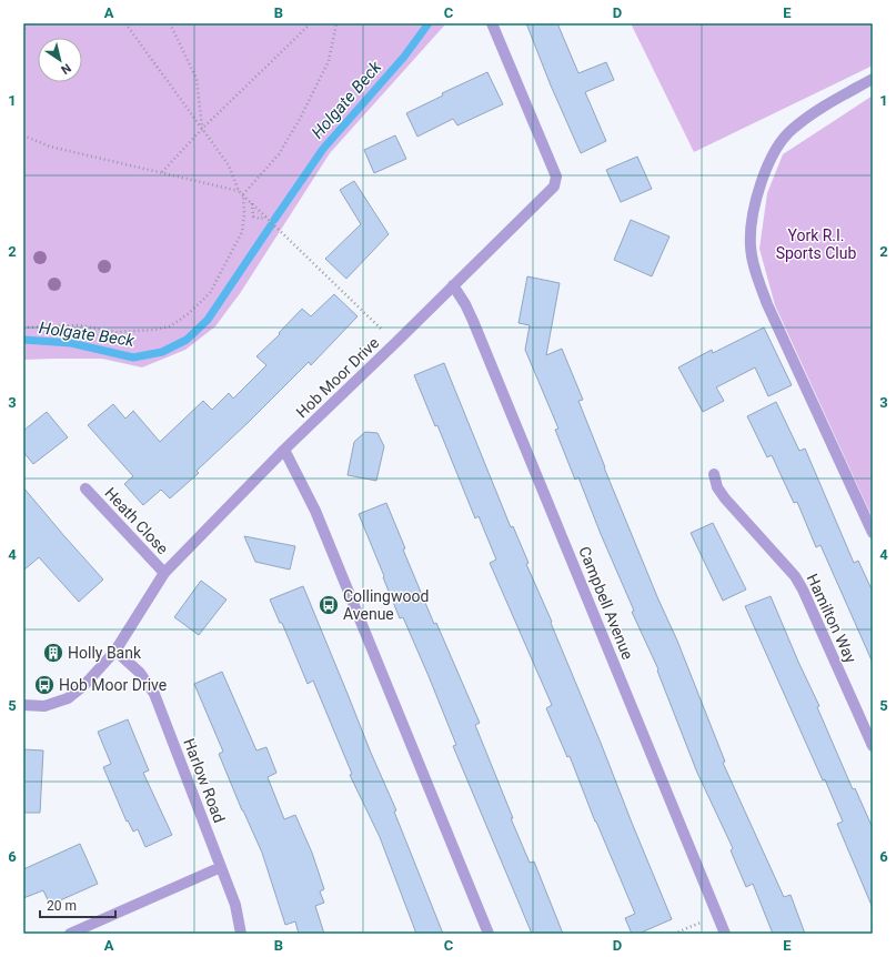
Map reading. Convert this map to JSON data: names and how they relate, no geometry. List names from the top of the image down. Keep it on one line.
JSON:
{"streets":{"street":["Hob Moor Drive","Heath Close","Campbell Avenue","Hamilton Way","Harlow Road"]},"crossings":[["Hob Moor Drive","Heath Close"],["Hob Moor Drive","Campbell Avenue"],["Hob Moor Drive","Harlow Road"]],"water":["Holgate Beck"],"parks":["York R.I. Sports Club"],"places":{"bus stop":["Collingwood Avenue","Hob Moor Drive"],"building":["Holly Bank"]},"scale_bar":"20 m","north":"bottom right","grid":{"columns":["A","B","C","D","E"],"rows":["1","2","3","4","5","6"]}}
